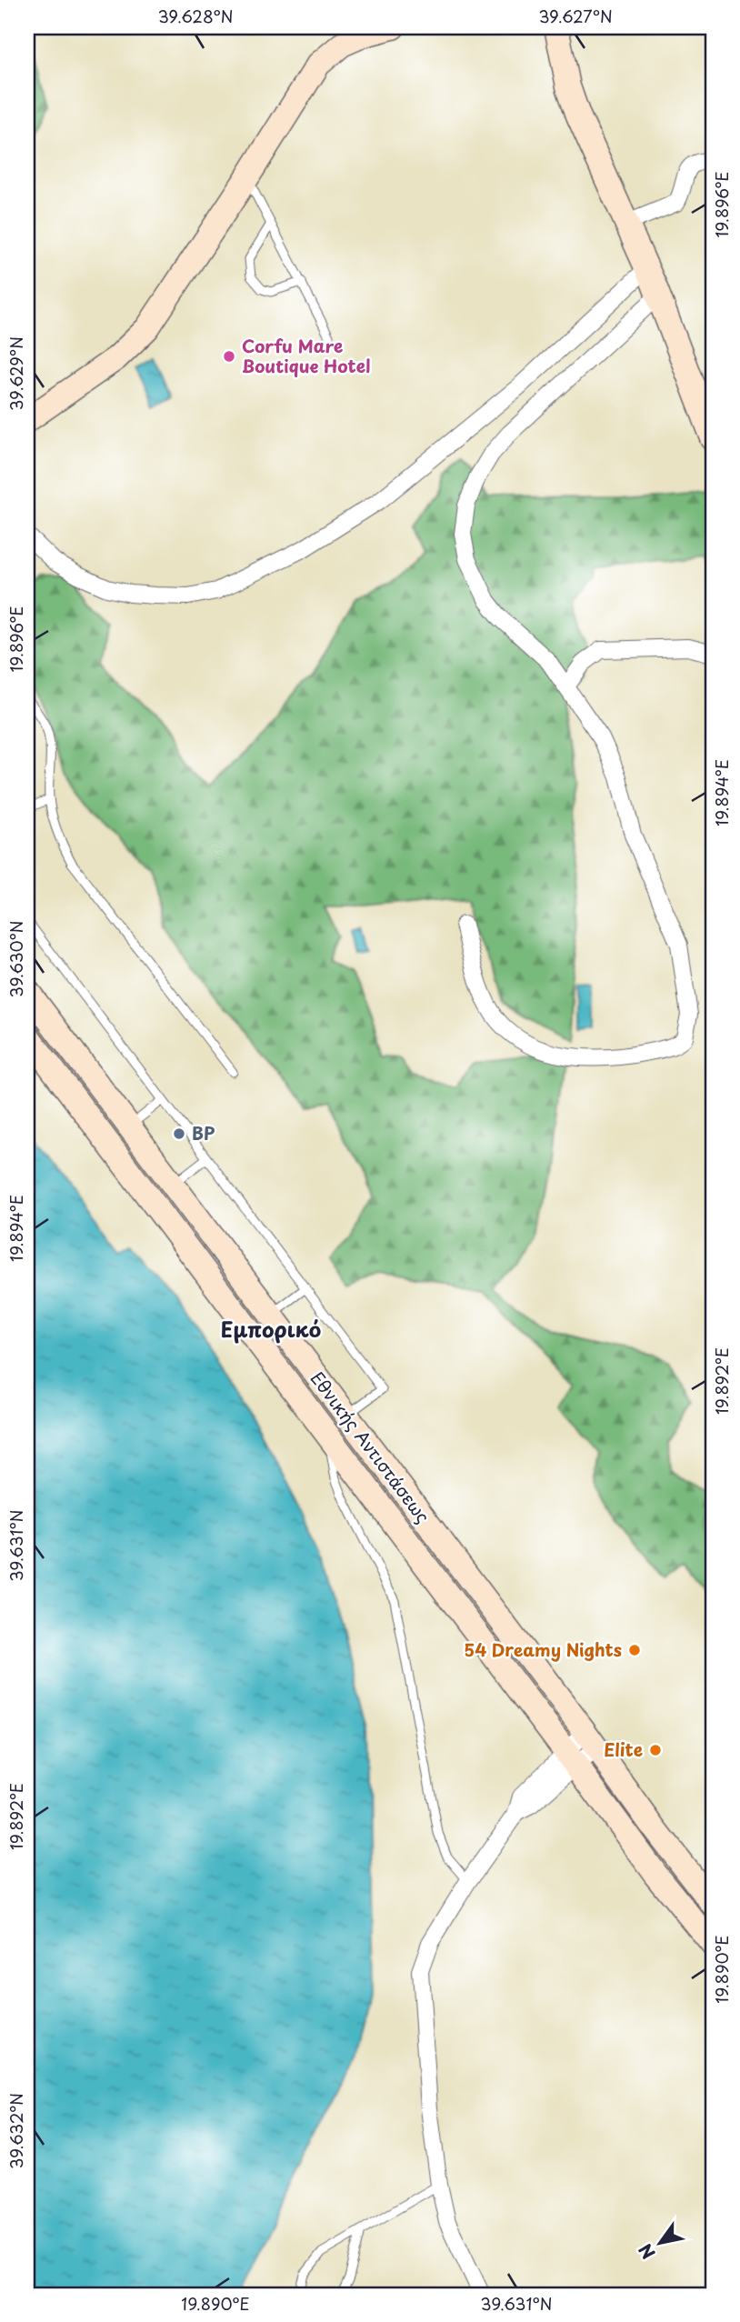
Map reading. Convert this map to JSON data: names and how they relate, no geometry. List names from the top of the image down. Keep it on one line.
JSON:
{"streets":{"main road":["Εθνικής Αντιστάσεως"]},"districts":["Εμπορικό"],"places":["Corfu Mare Boutique Hotel","BP","54 Dreamy Nights","Elite"],"north":"bottom left","coordinates":["39.628°N","39.627°N","19.896°E","39.629°N","19.894°E","39.630°N","19.892°E","39.631°N","19.890°E","39.632°N"]}
